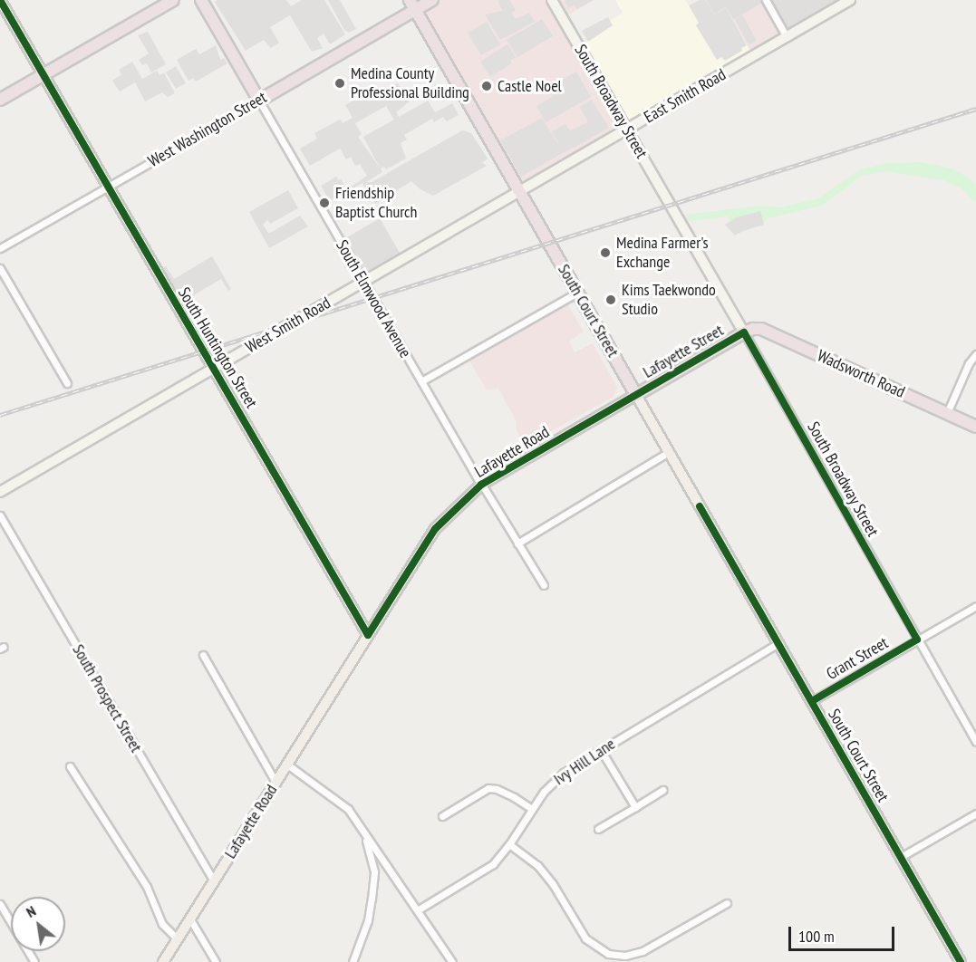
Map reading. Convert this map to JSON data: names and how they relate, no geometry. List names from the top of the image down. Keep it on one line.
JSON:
{"streets":{"highway":["West Washington Street","South Elmwood Avenue","South Court Street","Lafayette Street","Wadsworth Road"],"main road":["Lafayette Road"],"street":["East Smith Road","South Broadway Street","West Smith Road","South Huntington Street","Grant Street","South Prospect Street","Ivy Hill Lane"]},"crossings":[["East Smith Road","South Broadway Street"],["East Smith Road","South Court Street"],["East Smith Road","West Smith Road"],["South Broadway Street","Lafayette Street"],["South Broadway Street","Wadsworth Road"],["South Broadway Street","Grant Street"],["West Washington Street","South Elmwood Avenue"],["West Washington Street","South Court Street"],["West Washington Street","South Huntington Street"],["South Elmwood Avenue","West Smith Road"],["South Elmwood Avenue","Lafayette Road"],["South Court Street","West Smith Road"],["South Court Street","Lafayette Street"],["South Court Street","Lafayette Road"],["South Court Street","Grant Street"],["South Court Street","Ivy Hill Lane"],["West Smith Road","South Huntington Street"],["South Huntington Street","Lafayette Road"],["Lafayette Street","Wadsworth Road"],["Lafayette Street","Lafayette Road"],["Lafayette Road","South Prospect Street"]],"places":["Medina County Professional Building","Castle Noel","Friendship Baptist Church","Medina Farmer's Exchange","Kims Taekwondo Studio"],"scale_bar":"100 m","north":"top left"}
